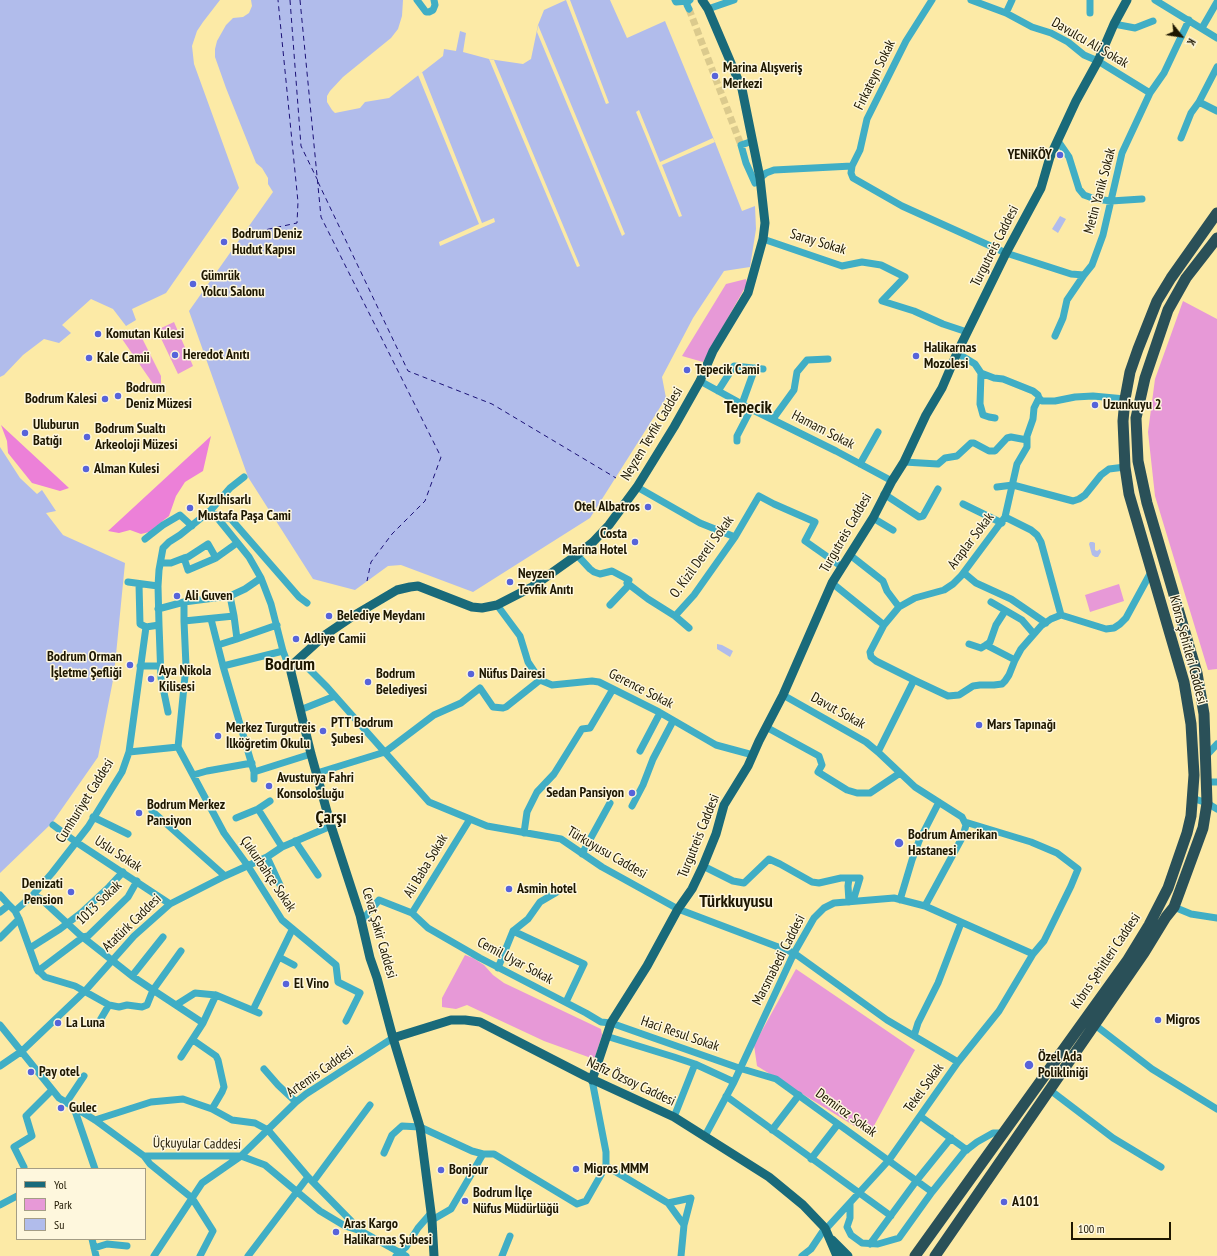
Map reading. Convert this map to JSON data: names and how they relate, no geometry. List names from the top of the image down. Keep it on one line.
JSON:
{"streets":{"highway":["Kıbrıs Şehitleri Caddesi"],"main road":["Turgutreis Caddesi","Neyzen Tevfik Caddesi","Cevat Şakir Caddesi","Nafiz Özsoy Caddesi"],"street":["Davulcu Ali Sokak","Fırkateyn Sokak","Metin Yanik Sokak","Saray Sokak","Hamam Sokak","Araplar Sokak","O. Kizil Dereli Sokak","Gerence Sokak","Davut Sokak","Cumhuriyet Caddesi","Türkuyusu Caddesi","Uslu Sokak","Ali Baba Sokak","Çukurbahçe Sokak","1013 Sokak","Atatürk Caddesi","Marsmabedi Caddesi","Cemil Uyar Sokak","Haci Resul Sokak","Artemis Caddesi","Tekel Sokak","Demiroz Sokak","Üçkuyular Caddesi"]},"crossings":[["Davulcu Ali Sokak","Metin Yanik Sokak"],["Davulcu Ali Sokak","Turgutreis Caddesi"],["Saray Sokak","Turgutreis Caddesi"],["Saray Sokak","Neyzen Tevfik Caddesi"],["Turgutreis Caddesi","Hamam Sokak"],["Turgutreis Caddesi","O. Kizil Dereli Sokak"],["Turgutreis Caddesi","Gerence Sokak"],["Turgutreis Caddesi","Davut Sokak"],["Turgutreis Caddesi","Türkuyusu Caddesi"],["Turgutreis Caddesi","Cemil Uyar Sokak"],["Turgutreis Caddesi","Haci Resul Sokak"],["Turgutreis Caddesi","Nafiz Özsoy Caddesi"],["Hamam Sokak","Neyzen Tevfik Caddesi"],["Neyzen Tevfik Caddesi","Türkuyusu Caddesi"],["Cumhuriyet Caddesi","Uslu Sokak"],["Türkuyusu Caddesi","Ali Baba Sokak"],["Türkuyusu Caddesi","Marsmabedi Caddesi"],["Türkuyusu Caddesi","Tekel Sokak"],["Uslu Sokak","1013 Sokak"],["Uslu Sokak","Atatürk Caddesi"],["Ali Baba Sokak","Cevat Şakir Caddesi"],["Ali Baba Sokak","Cemil Uyar Sokak"],["Çukurbahçe Sokak","Atatürk Caddesi"],["Atatürk Caddesi","Cevat Şakir Caddesi"],["Atatürk Caddesi","Üçkuyular Caddesi"],["Cevat Şakir Caddesi","Artemis Caddesi"],["Cevat Şakir Caddesi","Nafiz Özsoy Caddesi"],["Marsmabedi Caddesi","Haci Resul Sokak"],["Marsmabedi Caddesi","Nafiz Özsoy Caddesi"],["Marsmabedi Caddesi","Tekel Sokak"],["Marsmabedi Caddesi","Demiroz Sokak"],["Cemil Uyar Sokak","Haci Resul Sokak"],["Haci Resul Sokak","Demiroz Sokak"],["Artemis Caddesi","Nafiz Özsoy Caddesi"],["Artemis Caddesi","Üçkuyular Caddesi"],["Nafiz Özsoy Caddesi","Tekel Sokak"],["Tekel Sokak","Demiroz Sokak"]],"districts":["Tepecik","Bodrum","Çarşı","Türkkuyusu"],"places":["Marina Alışveriş Merkezi","YENiKÖY","Bodrum Deniz Hudut Kapısı","Gümrük Yolcu Salonu","Komutan Kulesi","Heredot Anıtı","Halikarnas Mozolesi","Kale Camii","Tepecik Cami","Bodrum Deniz Müzesi","Bodrum Kalesi","Uzunkuyu 2","Uluburun Batığı","Bodrum Sualtı Arkeoloji Müzesi","Alman Kulesi","Otel Albatros","Kızılhisarlı Mustafa Paşa Cami","Costa Marina Hotel","Neyzen Tevfik Anıtı","Ali Guven","Belediye Meydanı","Adliye Camii","Bodrum Orman İşletme Şefliği","Nüfus Dairesi","Aya Nikola Kilisesi","Bodrum Belediyesi","Mars Tapınağı","PTT Bodrum Şubesi","Merkez Turgutreis İlköğretim Okulu","Avusturya Fahri Konsolosluğu","Sedan Pansiyon","Bodrum Merkez Pansiyon","Bodrum Amerikan Hastanesi","Asmin hotel","Denizati Pension","El Vino","Migros","La Luna","Özel Ada Polikliniği","Pay otel","Gulec","Migros MMM","Bonjour","Bodrum İlçe Nüfus Müdürlüğü","A101","Aras Kargo Halikarnas Şubesi"],"legend":["Yol","Park","Su"],"scale_bar":"100 m","north":"bottom right"}
